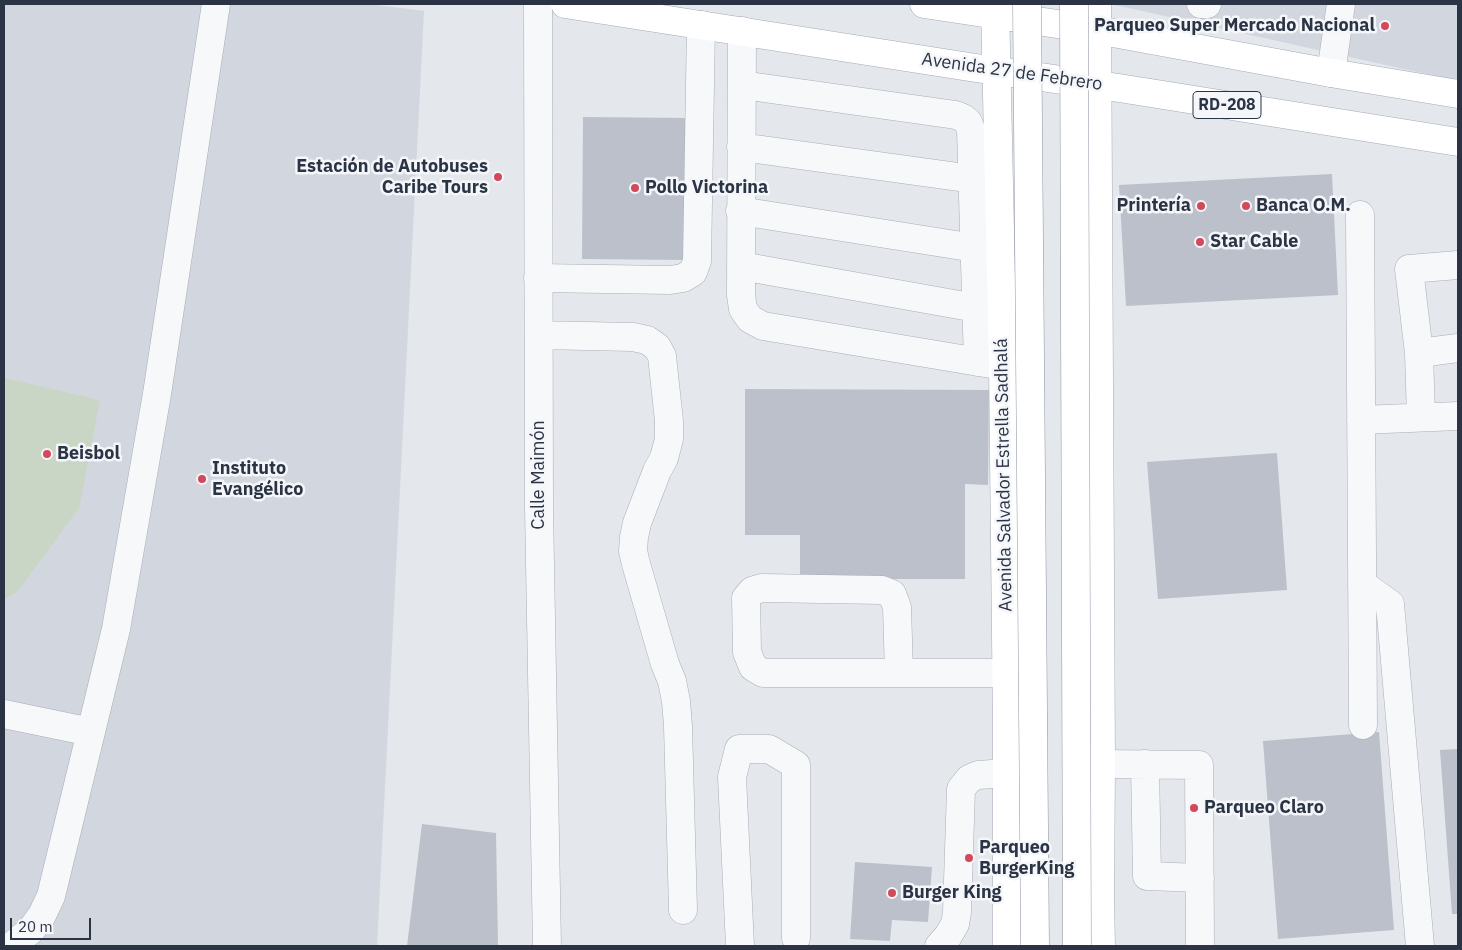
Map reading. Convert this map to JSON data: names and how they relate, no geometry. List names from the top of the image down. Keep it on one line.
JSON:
{"streets":{"main road":["Avenida 27 de Febrero","RD-208","Avenida Salvador Estrella Sadhalá"],"street":["Calle Maimón"]},"crossings":[["Avenida 27 de Febrero","Avenida Salvador Estrella Sadhalá"]],"places":["Parqueo Super Mercado Nacional","Estación de Autobuses Caribe Tours","Pollo Victorina","Printería","Banca O.M.","Star Cable","Beisbol","Instituto Evangélico","Parqueo Claro","Parqueo BurgerKing","Burger King"],"scale_bar":"20 m"}
